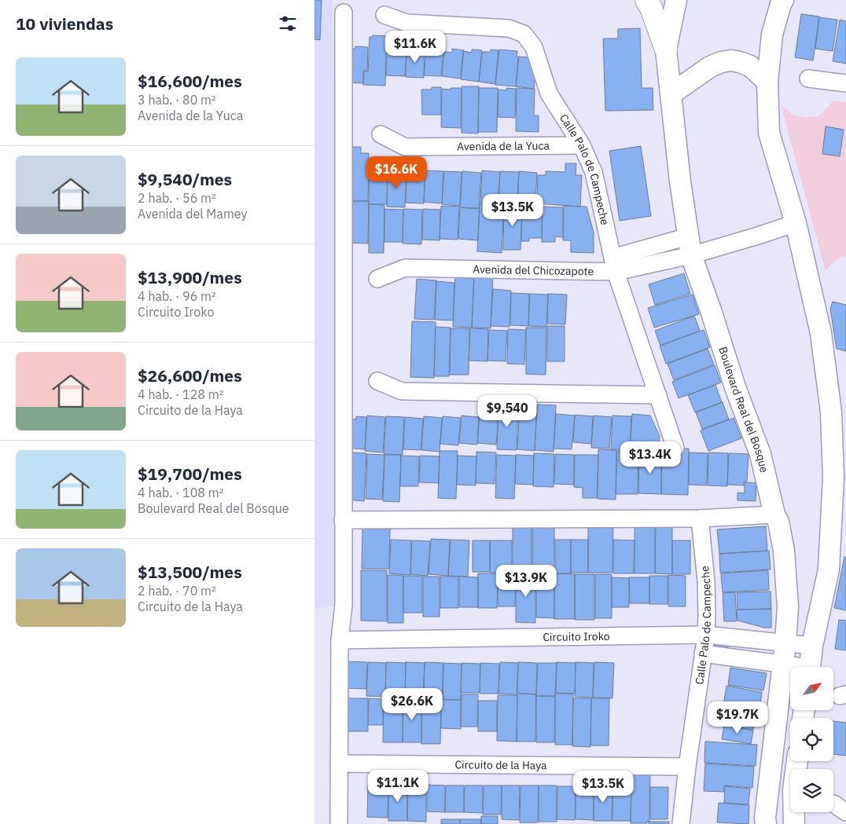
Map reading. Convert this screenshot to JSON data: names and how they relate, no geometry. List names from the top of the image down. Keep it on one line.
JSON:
{"streets":{"street":["Avenida de la Yuca","Calle Palo de Campeche","Avenida del Chicozapote","Boulevard Real del Bosque","Circuito Iroko","Circuito de la Haya"]},"crossings":[["Avenida de la Yuca","Calle Palo de Campeche"],["Calle Palo de Campeche","Avenida del Chicozapote"],["Calle Palo de Campeche","Circuito Iroko"],["Calle Palo de Campeche","Circuito de la Haya"],["Avenida del Chicozapote","Boulevard Real del Bosque"],["Boulevard Real del Bosque","Circuito Iroko"]],"north":"top right","page":{"heading":"10 viviendas","price":["$11.6K","$16.6K","$13.5K","$9,540","$13.4K","$13.9K","$26.6K","$19.7K","$11.1K","$13.5K"],"list":[{"name":"$16,600/mes","note":"3 hab. · 80 m² · Avenida de la Yuca"},{"name":"$9,540/mes","note":"2 hab. · 56 m² · Avenida del Mamey"},{"name":"$13,900/mes","note":"4 hab. · 96 m² · Circuito Iroko"},{"name":"$26,600/mes","note":"4 hab. · 128 m² · Circuito de la Haya"},{"name":"$19,700/mes","note":"4 hab. · 108 m² · Boulevard Real del Bosque"},{"name":"$13,500/mes","note":"2 hab. · 70 m² · Circuito de la Haya"}]}}
